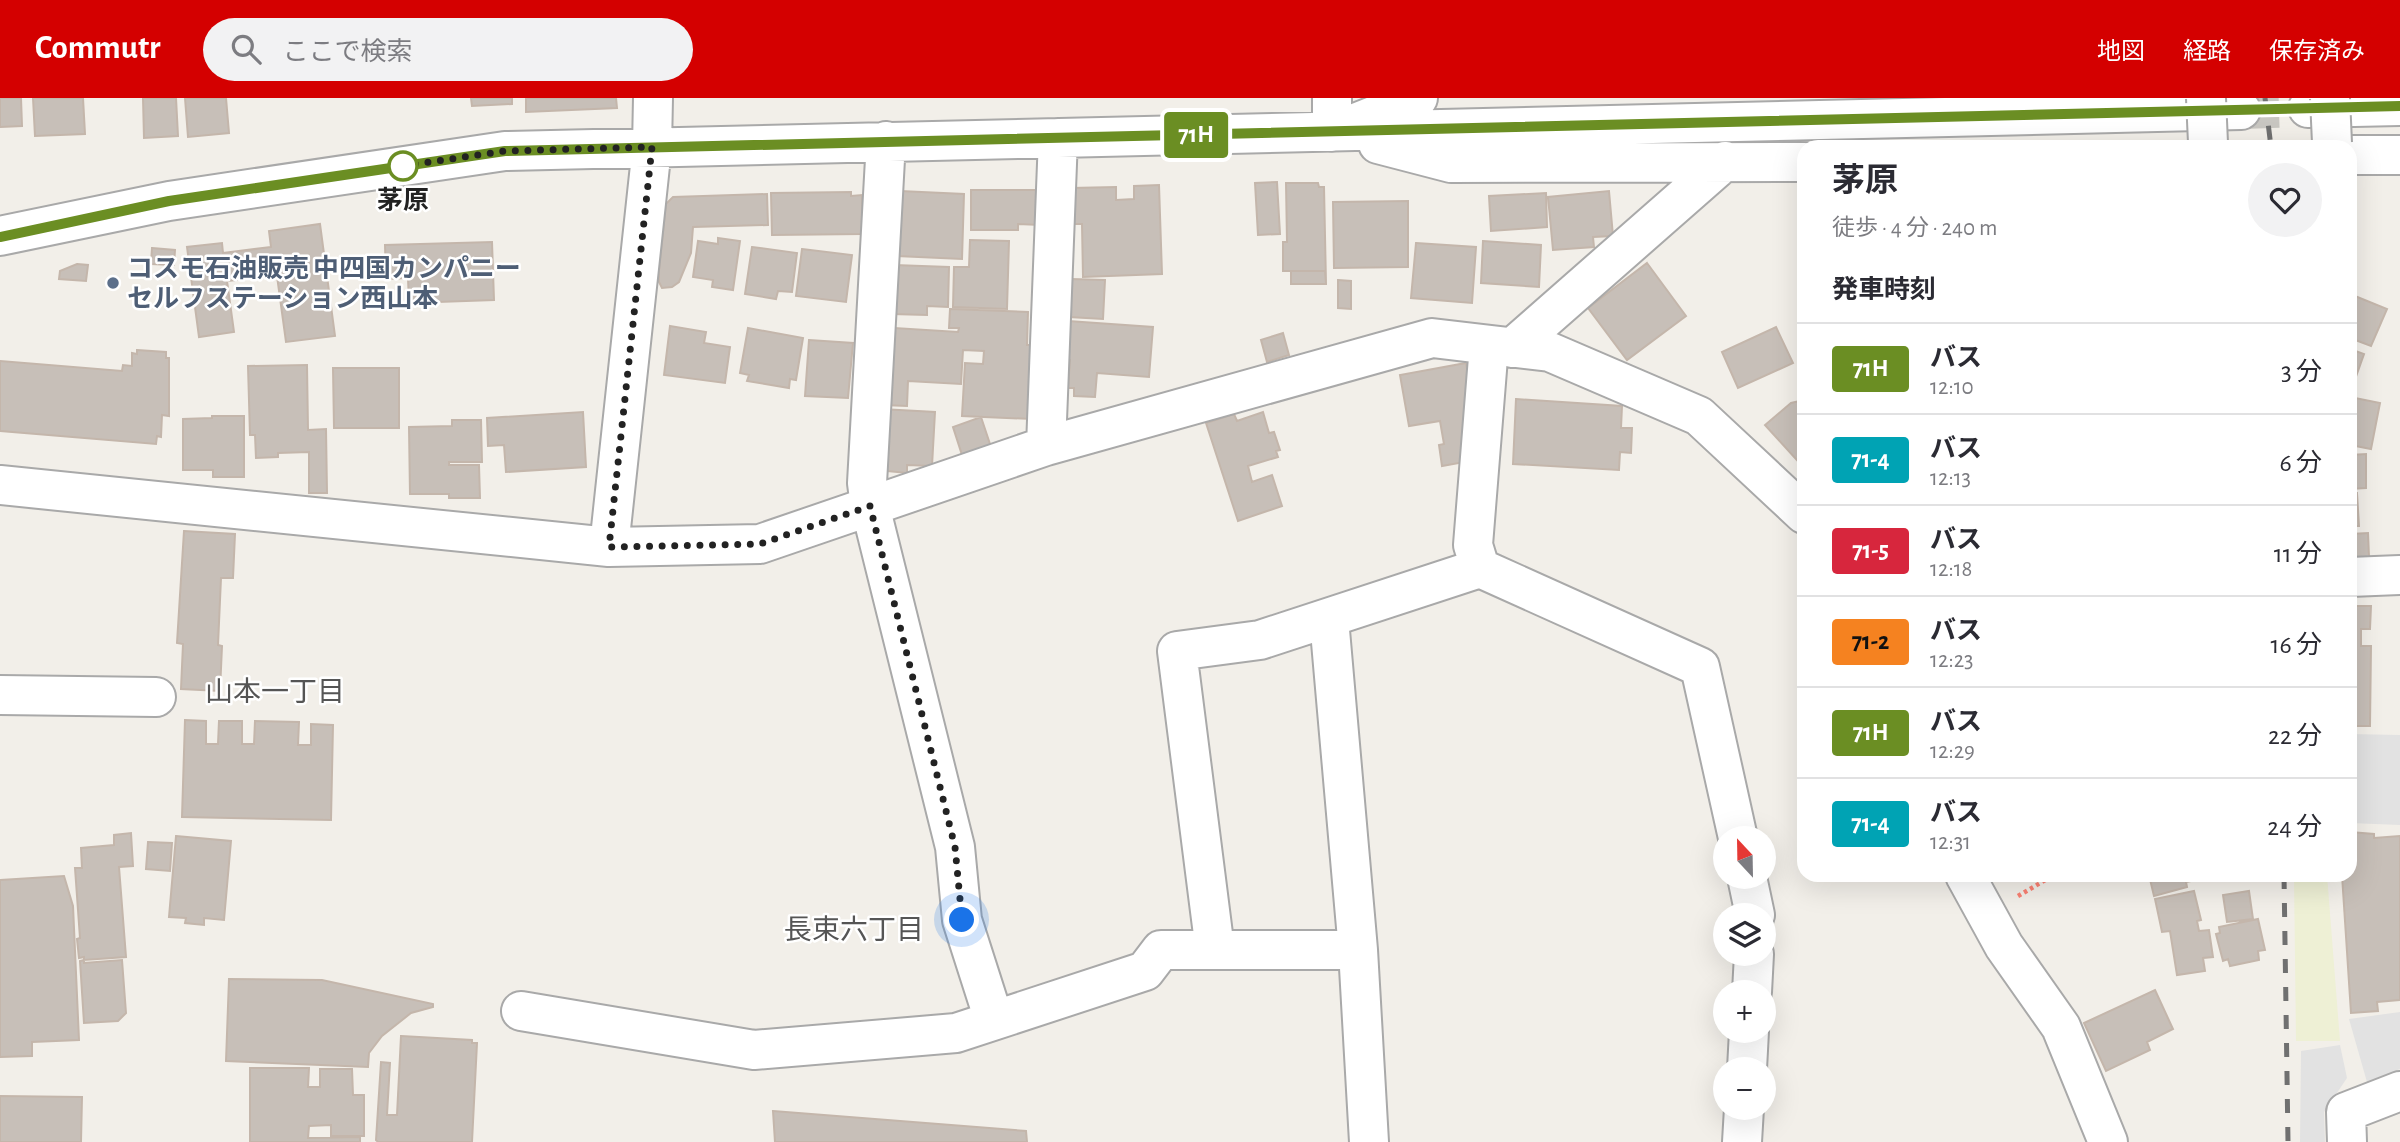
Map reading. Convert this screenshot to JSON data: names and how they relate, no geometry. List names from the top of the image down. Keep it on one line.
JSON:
{"districts":["山本一丁目","長束六丁目"],"places":["茅原","コスモ石油販売 中四国カンパニー セルフステーション西山本"],"lines":["bus line 71H"],"north":"top","page":{"header":"Commutr","search":"ここで検索","nav":["地図","経路","保存済み"],"on_map":"71H","heading":[["茅原","徒歩 · 4 分 · 240 m"],"発車時刻"],"list":[{"mark":"71H","name":"バス","note":"12:10","value":"3 分"},{"mark":"71-4","name":"バス","note":"12:13","value":"6 分"},{"mark":"71-5","name":"バス","note":"12:18","value":"11 分"},{"mark":"71-2","name":"バス","note":"12:23","value":"16 分"},{"mark":"71H","name":"バス","note":"12:29","value":"22 分"},{"mark":"71-4","name":"バス","note":"12:31","value":"24 分"}],"map_buttons":["+","−"]}}
